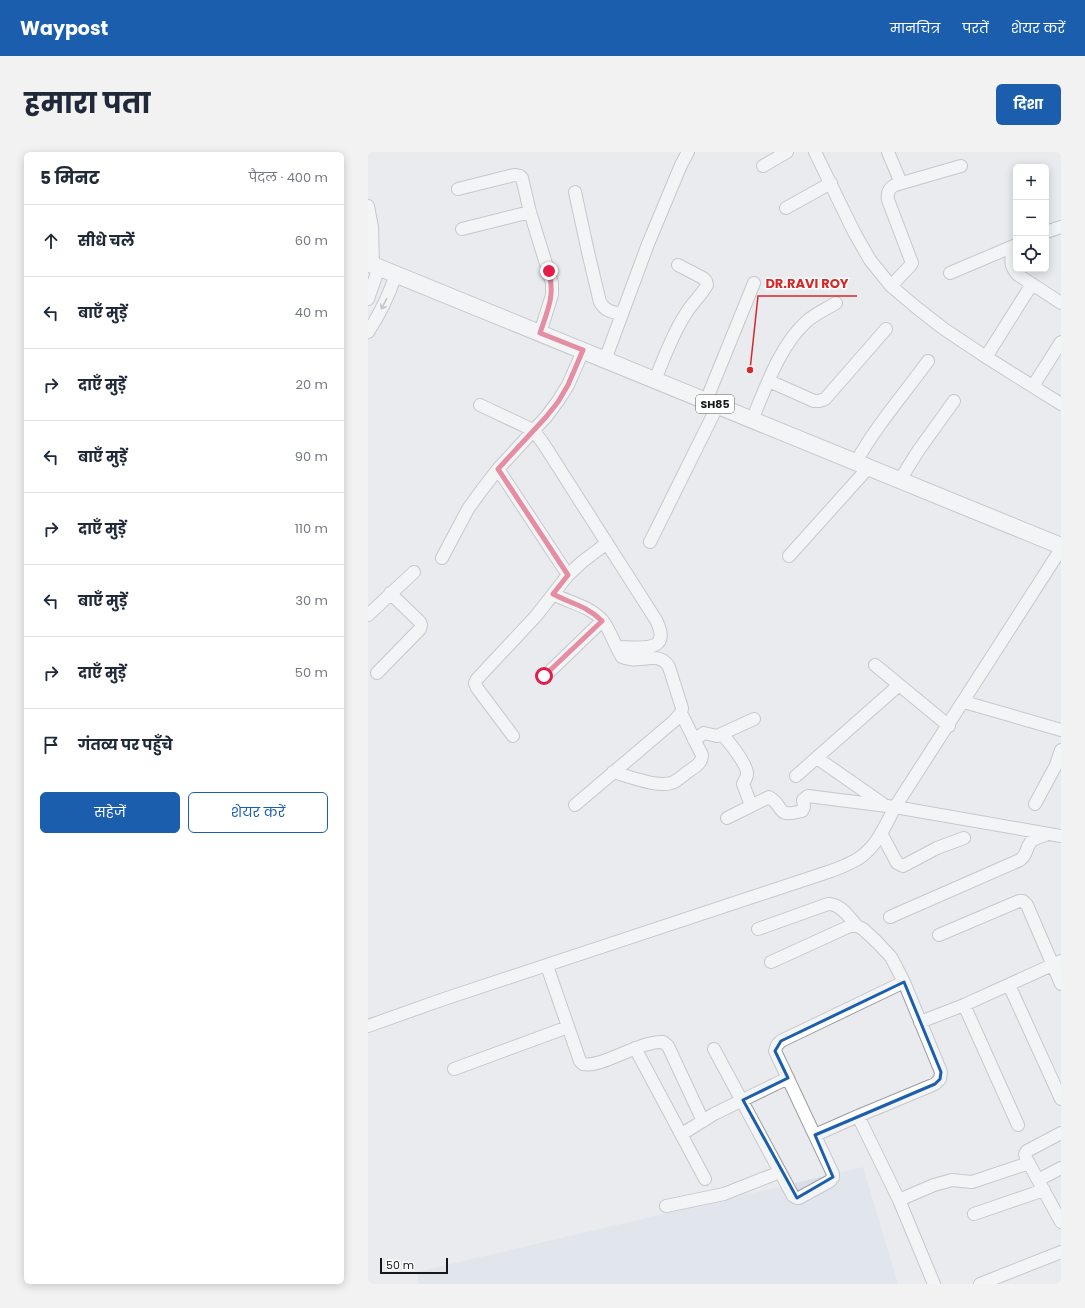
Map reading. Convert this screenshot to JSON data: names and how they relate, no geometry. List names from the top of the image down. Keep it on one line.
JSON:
{"streets":{"main road":["SH85"]},"places":["DR.RAVI ROY"],"scale_bar":"50 m","page":{"header":"Waypost","nav":["मानचित्र","परतें","शेयर करें"],"title":"हमारा पता","buttons":["दिशा",["सहेजें","शेयर करें"]],"heading":["5 मिनट","पैदल · 400 m"],"map_buttons":["+","−"],"list":[["सीधे चलें","60 m"],["बाएँ मुड़ें","40 m"],["दाएँ मुड़ें","20 m"],["बाएँ मुड़ें","90 m"],["दाएँ मुड़ें","110 m"],["बाएँ मुड़ें","30 m"],["दाएँ मुड़ें","50 m"],"गंतव्य पर पहुँचे"],"scale":"50 m"}}
